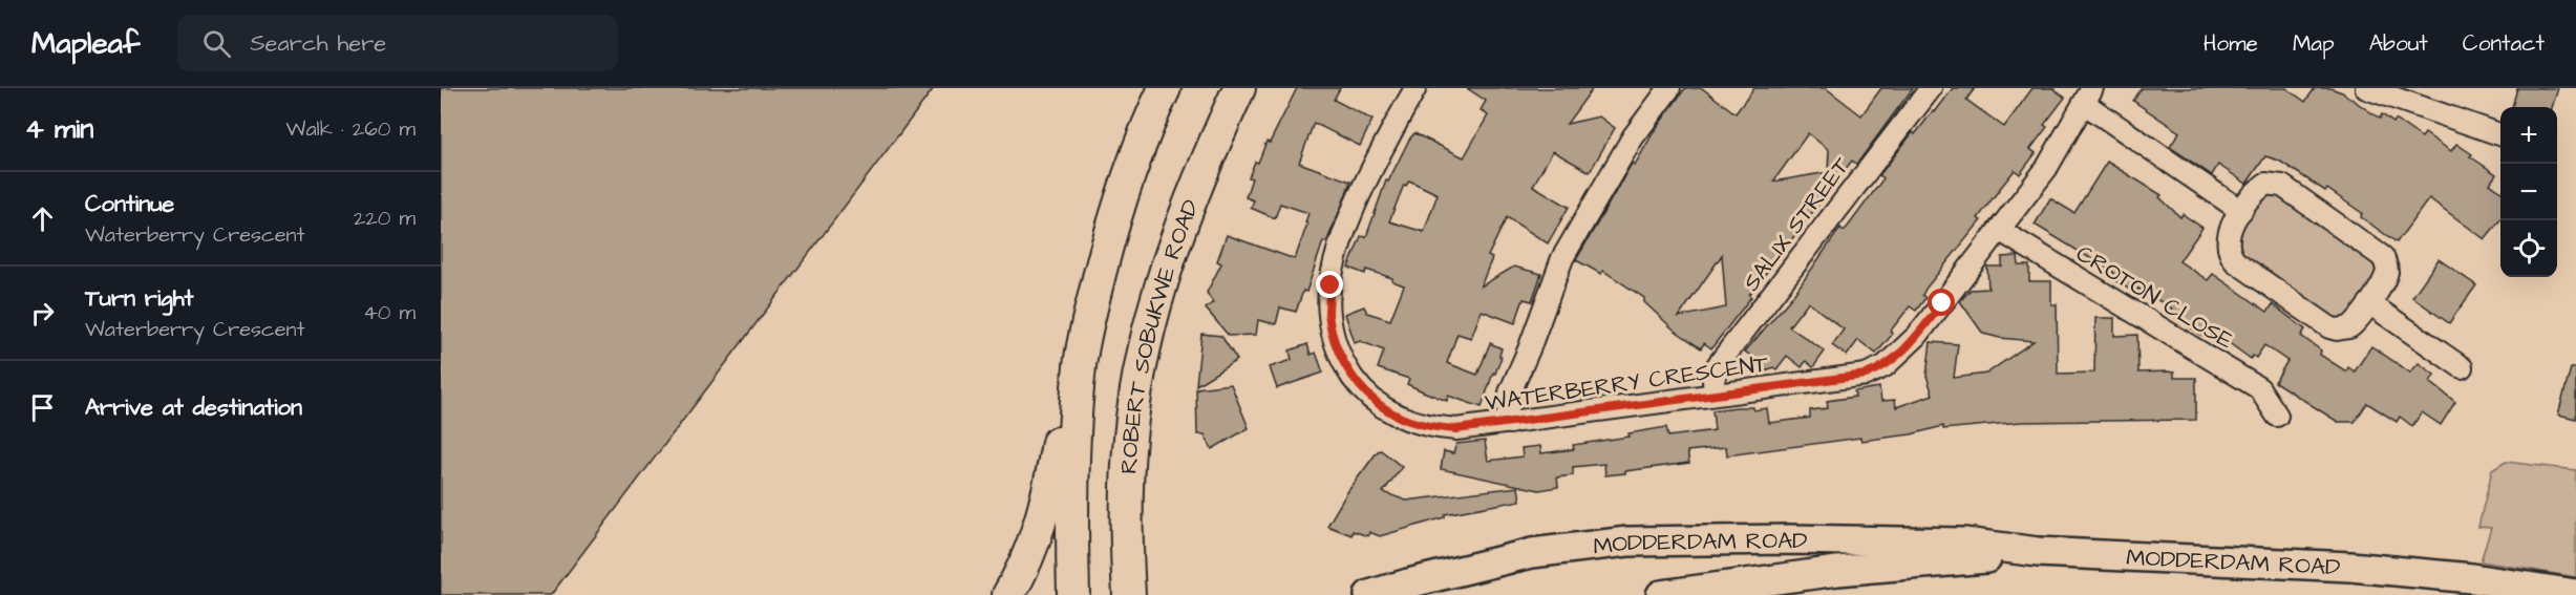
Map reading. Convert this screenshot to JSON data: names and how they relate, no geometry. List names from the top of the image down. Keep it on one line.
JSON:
{"streets":{"main road":["ROBERT SOBUKWE ROAD"],"street":["SALIX STREET","CROTON CLOSE","WATERBERRY CRESCENT","MODDERDAM ROAD"]},"crossings":[["SALIX STREET","WATERBERRY CRESCENT"],["CROTON CLOSE","WATERBERRY CRESCENT"]],"page":{"header":"Mapleaf","search":"Search here","nav":["Home","Map","About","Contact"],"heading":["4 min","Walk · 260 m"],"map_buttons":["+","−"],"list":[["Continue","Waterberry Crescent","220 m"],["Turn right","Waterberry Crescent","40 m"],"Arrive at destination"]}}
